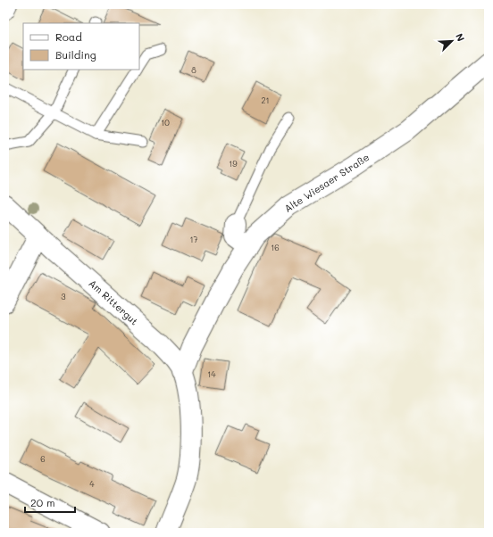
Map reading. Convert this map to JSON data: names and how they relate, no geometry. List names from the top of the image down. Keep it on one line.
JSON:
{"streets":{"street":["Alte Wiesaer Straße","Am Rittergut"]},"crossings":[["Alte Wiesaer Straße","Am Rittergut"]],"house_numbers":["8","21","10","19","17","16","3","14","6","4"],"legend":["Road","Building"],"scale_bar":"20 m","north":"top right"}
